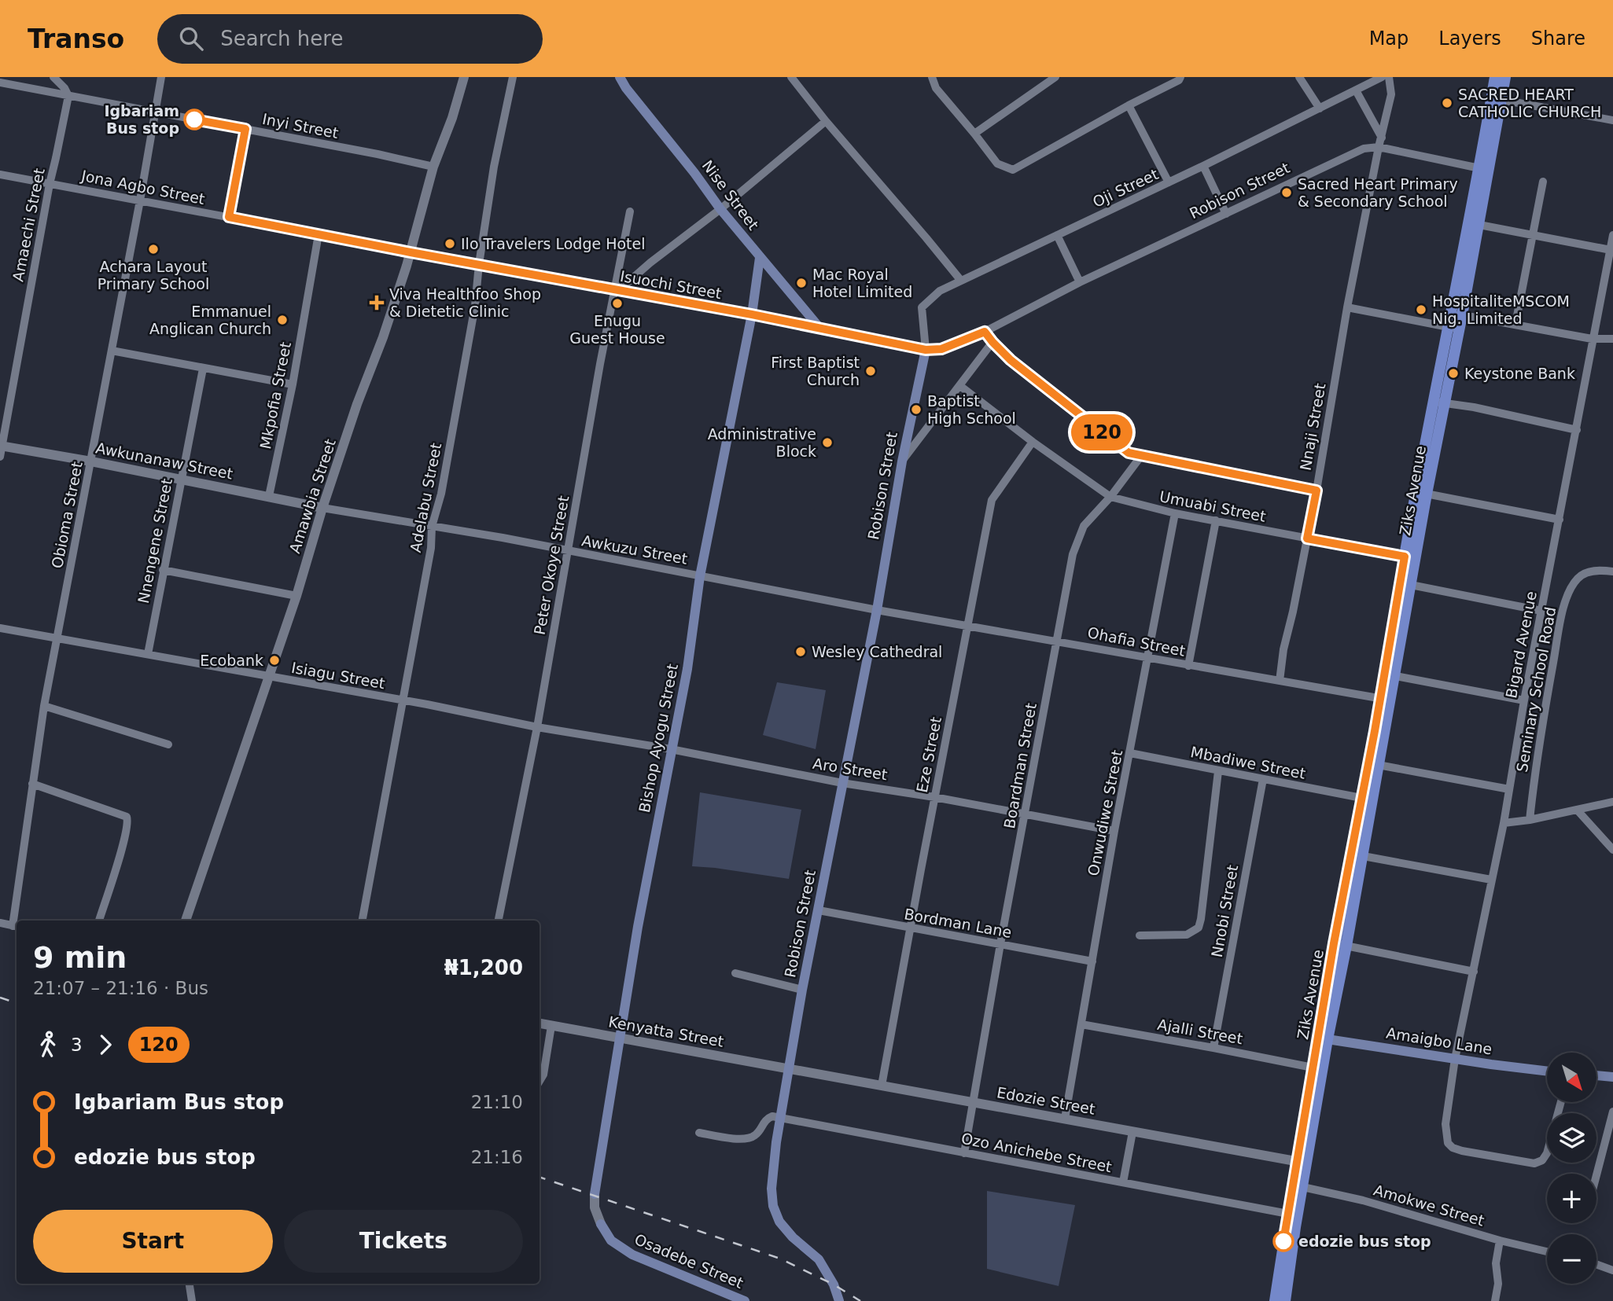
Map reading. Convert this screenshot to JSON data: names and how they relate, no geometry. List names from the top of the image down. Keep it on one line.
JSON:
{"streets":{"main road":["Robison Street","Nise Street","Isuochi Street","Ziks Avenue","Bishop Ayogu Street","Amaigbo Lane","Osadebe Street"],"street":["Inyi Street","Jona Agbo Street","Oji Street","Amaechi Street","Mkpofia Street","Nnaji Street","Awkunanaw Street","Amawbia Street","Adelabu Street","Umuabi Street","Obioma Street","Nnengene Street","Awkuzu Street","Peter Okoye Street","Ohafia Street","Bigard Avenue","Isiagu Street","Seminary School Road","Eze Street","Mbadiwe Street","Boardman Street","Aro Street","Onwudiwe Street","Nnobi Street","Bordman Lane","Kenyatta Street","Ajalli Street","Edozie Street","Ozo Anichebe Street","Amokwe Street"]},"crossings":[["Inyi Street","Amaechi Street"],["Inyi Street","Amawbia Street"],["Inyi Street","Obioma Street"],["Jona Agbo Street","Amaechi Street"],["Jona Agbo Street","Isuochi Street"],["Jona Agbo Street","Mkpofia Street"],["Jona Agbo Street","Amawbia Street"],["Jona Agbo Street","Obioma Street"],["Oji Street","Robison Street"],["Oji Street","Isuochi Street"],["Robison Street","Isuochi Street"],["Robison Street","Nnaji Street"],["Robison Street","Awkuzu Street"],["Robison Street","Ohafia Street"],["Robison Street","Aro Street"],["Robison Street","Bordman Lane"],["Robison Street","Kenyatta Street"],["Robison Street","Edozie Street"],["Robison Street","Ozo Anichebe Street"],["Nise Street","Isuochi Street"],["Nise Street","Bishop Ayogu Street"],["Amaechi Street","Awkunanaw Street"],["Isuochi Street","Amawbia Street"],["Isuochi Street","Adelabu Street"],["Isuochi Street","Peter Okoye Street"],["Isuochi Street","Bishop Ayogu Street"],["Mkpofia Street","Awkunanaw Street"],["Nnaji Street","Umuabi Street"],["Nnaji Street","Ohafia Street"],["Awkunanaw Street","Amawbia Street"],["Awkunanaw Street","Obioma Street"],["Awkunanaw Street","Nnengene Street"],["Awkunanaw Street","Awkuzu Street"],["Ziks Avenue","Umuabi Street"],["Ziks Avenue","Ohafia Street"],["Ziks Avenue","Mbadiwe Street"],["Ziks Avenue","Ajalli Street"],["Ziks Avenue","Amaigbo Lane"],["Ziks Avenue","Edozie Street"],["Ziks Avenue","Ozo Anichebe Street"],["Ziks Avenue","Amokwe Street"],["Amawbia Street","Awkuzu Street"],["Amawbia Street","Isiagu Street"],["Adelabu Street","Awkuzu Street"],["Adelabu Street","Isiagu Street"],["Umuabi Street","Eze Street"],["Umuabi Street","Boardman Street"],["Umuabi Street","Onwudiwe Street"],["Obioma Street","Isiagu Street"],["Nnengene Street","Isiagu Street"],["Awkuzu Street","Peter Okoye Street"],["Awkuzu Street","Ohafia Street"],["Awkuzu Street","Bishop Ayogu Street"],["Peter Okoye Street","Isiagu Street"],["Ohafia Street","Eze Street"],["Ohafia Street","Boardman Street"],["Ohafia Street","Onwudiwe Street"],["Bigard Avenue","Amaigbo Lane"],["Isiagu Street","Bishop Ayogu Street"],["Isiagu Street","Aro Street"],["Bishop Ayogu Street","Aro Street"],["Bishop Ayogu Street","Kenyatta Street"],["Bishop Ayogu Street","Osadebe Street"],["Eze Street","Aro Street"],["Eze Street","Bordman Lane"],["Eze Street","Edozie Street"],["Mbadiwe Street","Onwudiwe Street"],["Mbadiwe Street","Nnobi Street"],["Boardman Street","Aro Street"],["Boardman Street","Bordman Lane"],["Boardman Street","Edozie Street"],["Boardman Street","Ozo Anichebe Street"],["Aro Street","Onwudiwe Street"],["Onwudiwe Street","Bordman Lane"],["Onwudiwe Street","Ajalli Street"],["Onwudiwe Street","Edozie Street"],["Nnobi Street","Ajalli Street"],["Kenyatta Street","Edozie Street"]],"places":{"other":["SACRED HEART CATHOLIC CHURCH","Igbariam Bus stop","Sacred Heart Primary & Secondary School","Ilo Travelers Lodge Hotel","Achara Layout Primary School","Mac Royal Hotel Limited","Enugu Guest House","HospitaliteMSCOM Nig. Limited","Emmanuel Anglican Church","First Baptist Church","Keystone Bank","Baptist High School","Administrative Block","Wesley Cathedral","Ecobank","edozie bus stop"],"health":["Viva Healthfoo Shop & Dietetic Clinic"]},"lines":["bus line 120"],"north":"bottom right","page":{"header":"Transo","search":"Search here","nav":["Map","Layers","Share"],"on_map":"120","heading":["9 min","21:07 – 21:16 · Bus","₦1,200"],"legs":["3","120"],"map_buttons":["+","−"],"list":[{"name":"Igbariam Bus stop","value":"21:10"},{"name":"edozie bus stop","value":"21:16"}],"buttons":["Start","Tickets"]}}
